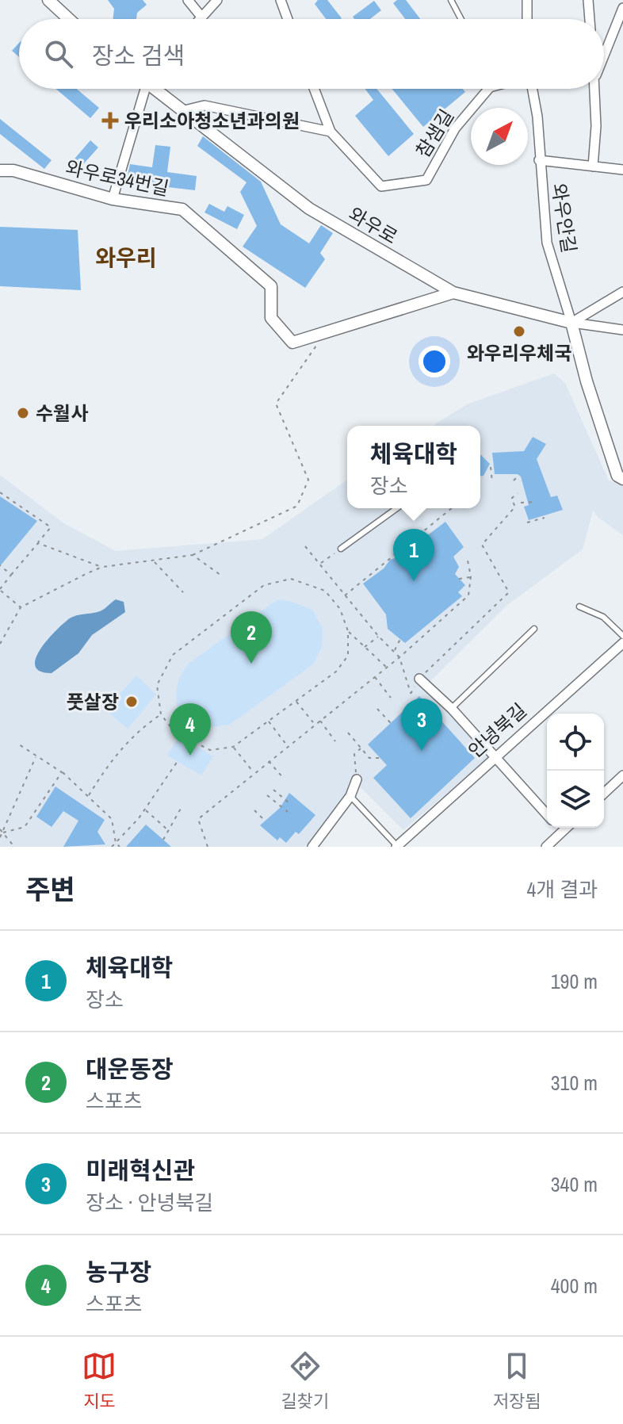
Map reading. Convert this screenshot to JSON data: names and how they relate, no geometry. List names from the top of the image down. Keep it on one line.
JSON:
{"streets":{"street":["참샘길","와우로34번길","와우안길","와우로","안녕북길"]},"crossings":[["와우로34번길","와우로"],["와우안길","와우로"]],"districts":["와우리"],"places":{"health":["우리소아청소년과의원"],"other":["와우리우체국","수월사","풋살장"]},"north":"top right","page":{"search":"장소 검색","popup":["체육대학","장소"],"pins":["1","2","3","4"],"heading":["주변","4개 결과"],"list":[{"mark":"1","name":"체육대학","note":"장소","value":"190 m"},{"mark":"2","name":"대운동장","note":"스포츠","value":"310 m"},{"mark":"3","name":"미래혁신관","note":"장소 · 안녕북길","value":"340 m"},{"mark":"4","name":"농구장","note":"스포츠","value":"400 m"}],"nav":["지도","길찾기","저장됨"]}}
